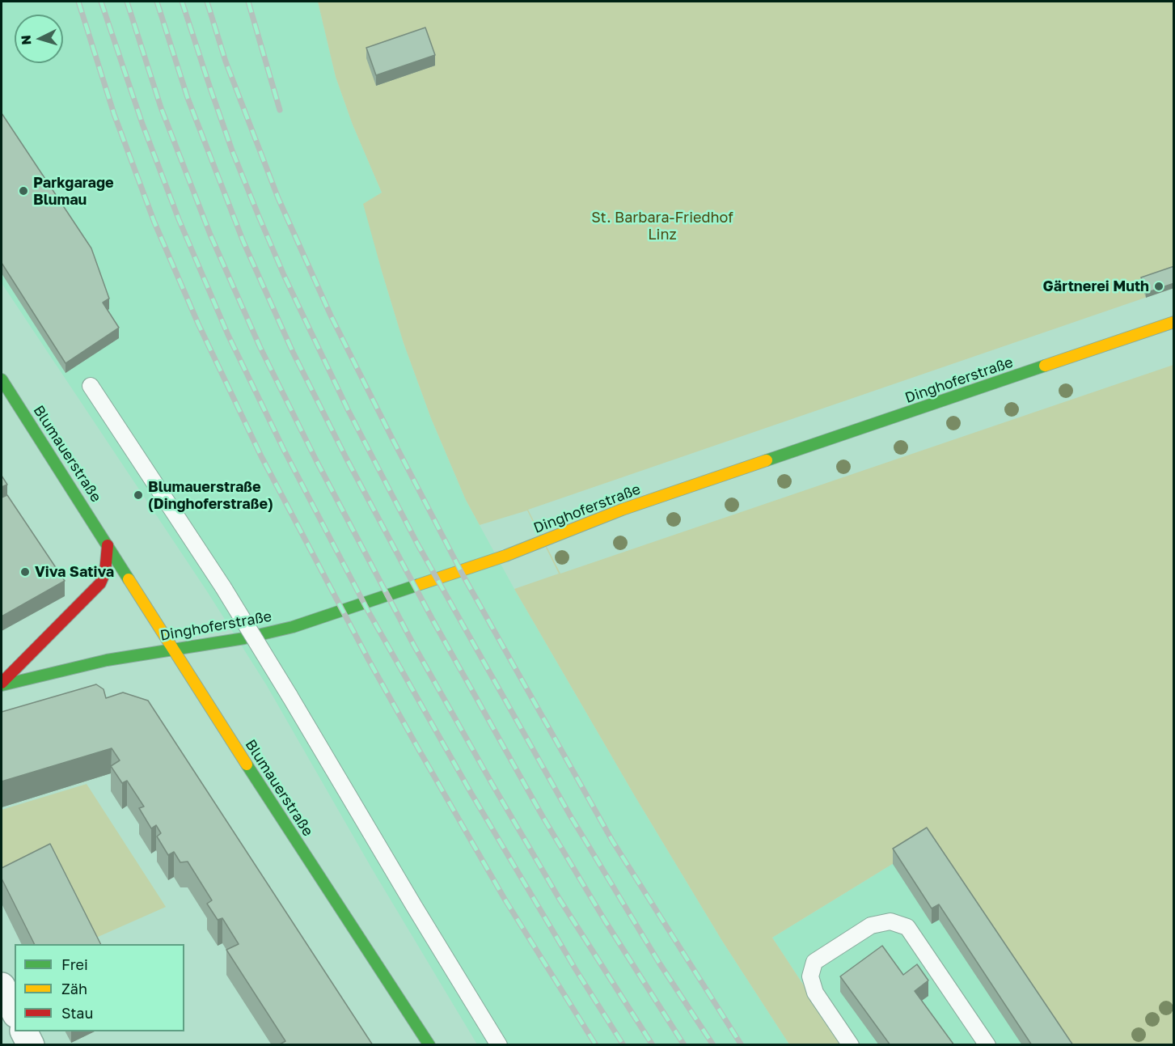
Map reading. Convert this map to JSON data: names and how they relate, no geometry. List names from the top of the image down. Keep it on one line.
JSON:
{"streets":{"main road":["Dinghoferstraße","Blumauerstraße"]},"crossings":[["Dinghoferstraße","Blumauerstraße"]],"parks":["St. Barbara-Friedhof Linz"],"places":["Parkgarage Blumau","Gärtnerei Muth","Blumauerstraße (Dinghoferstraße)","Viva Sativa"],"legend":["Frei","Zäh","Stau"],"north":"left"}
